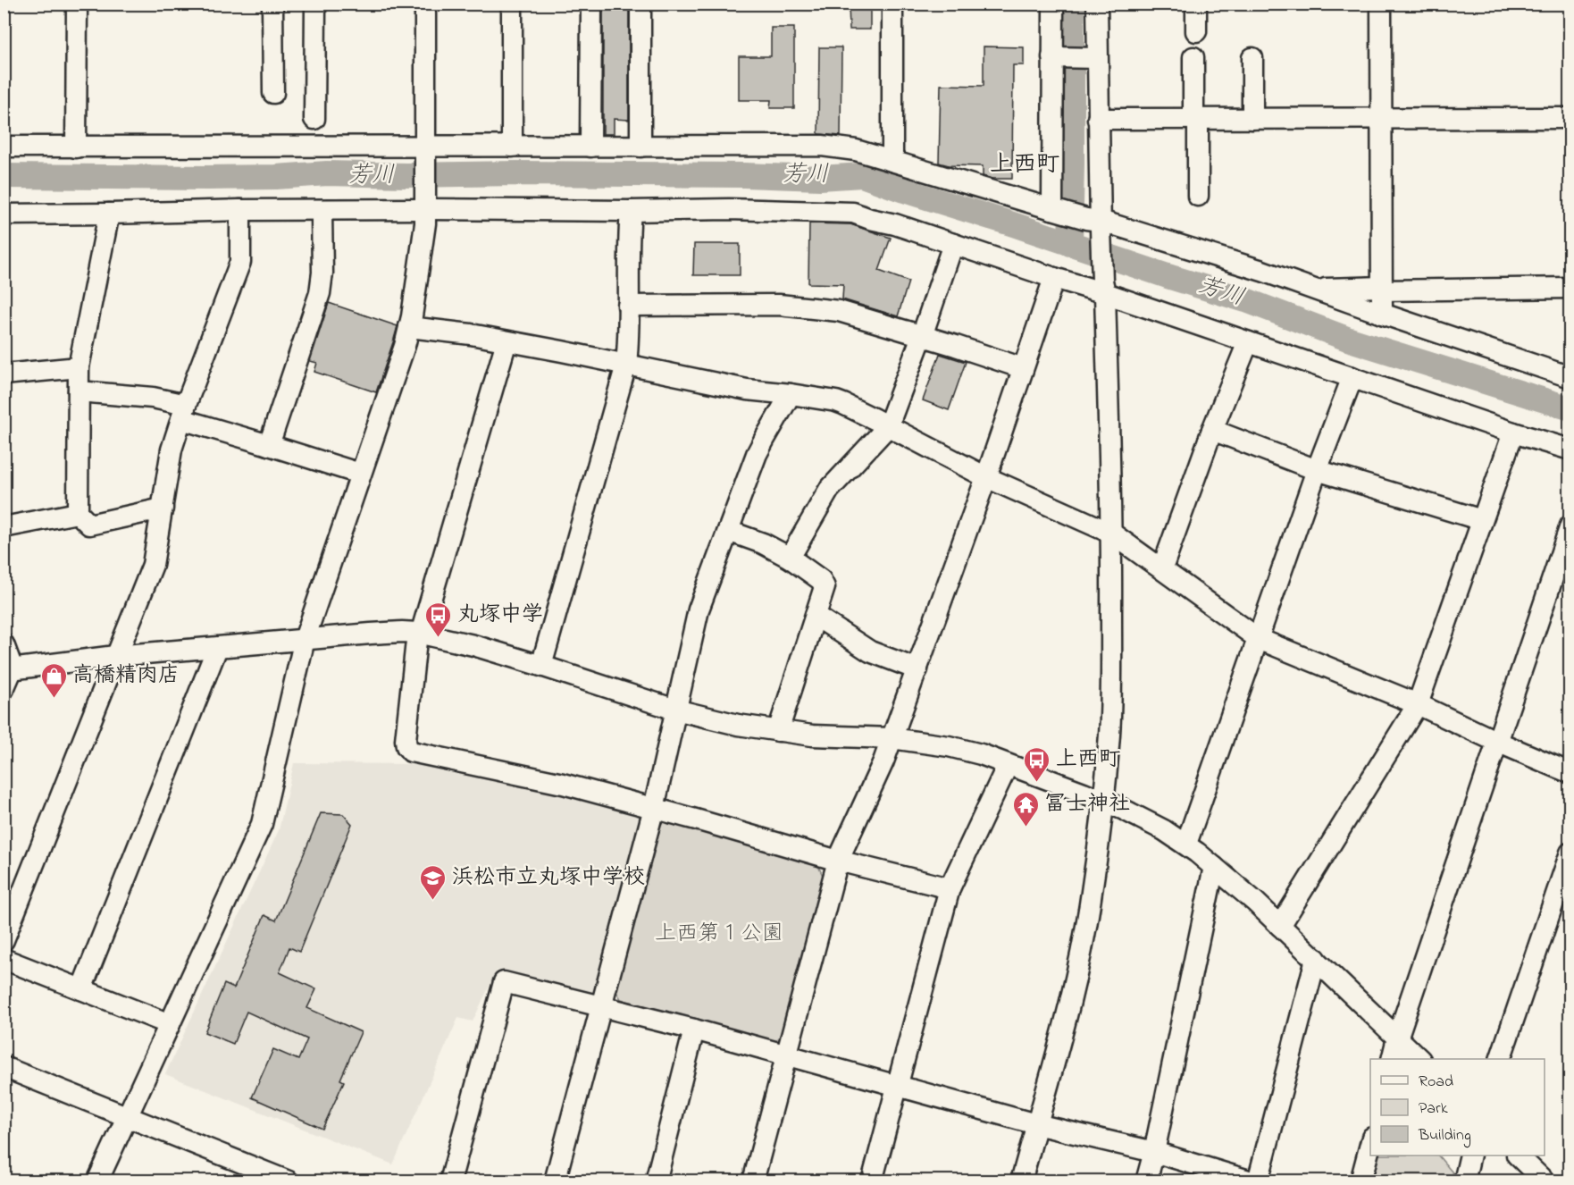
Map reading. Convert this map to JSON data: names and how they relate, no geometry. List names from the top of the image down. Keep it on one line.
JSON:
{"districts":["上西町"],"water":["芳川"],"parks":["上西第１公園"],"places":{"bus stop":["丸塚中学","上西町"],"shop":["高橋精肉店"],"temple":["冨士神社"],"school or university":["浜松市立丸塚中学校"]},"legend":["Road","Park","Building"]}
